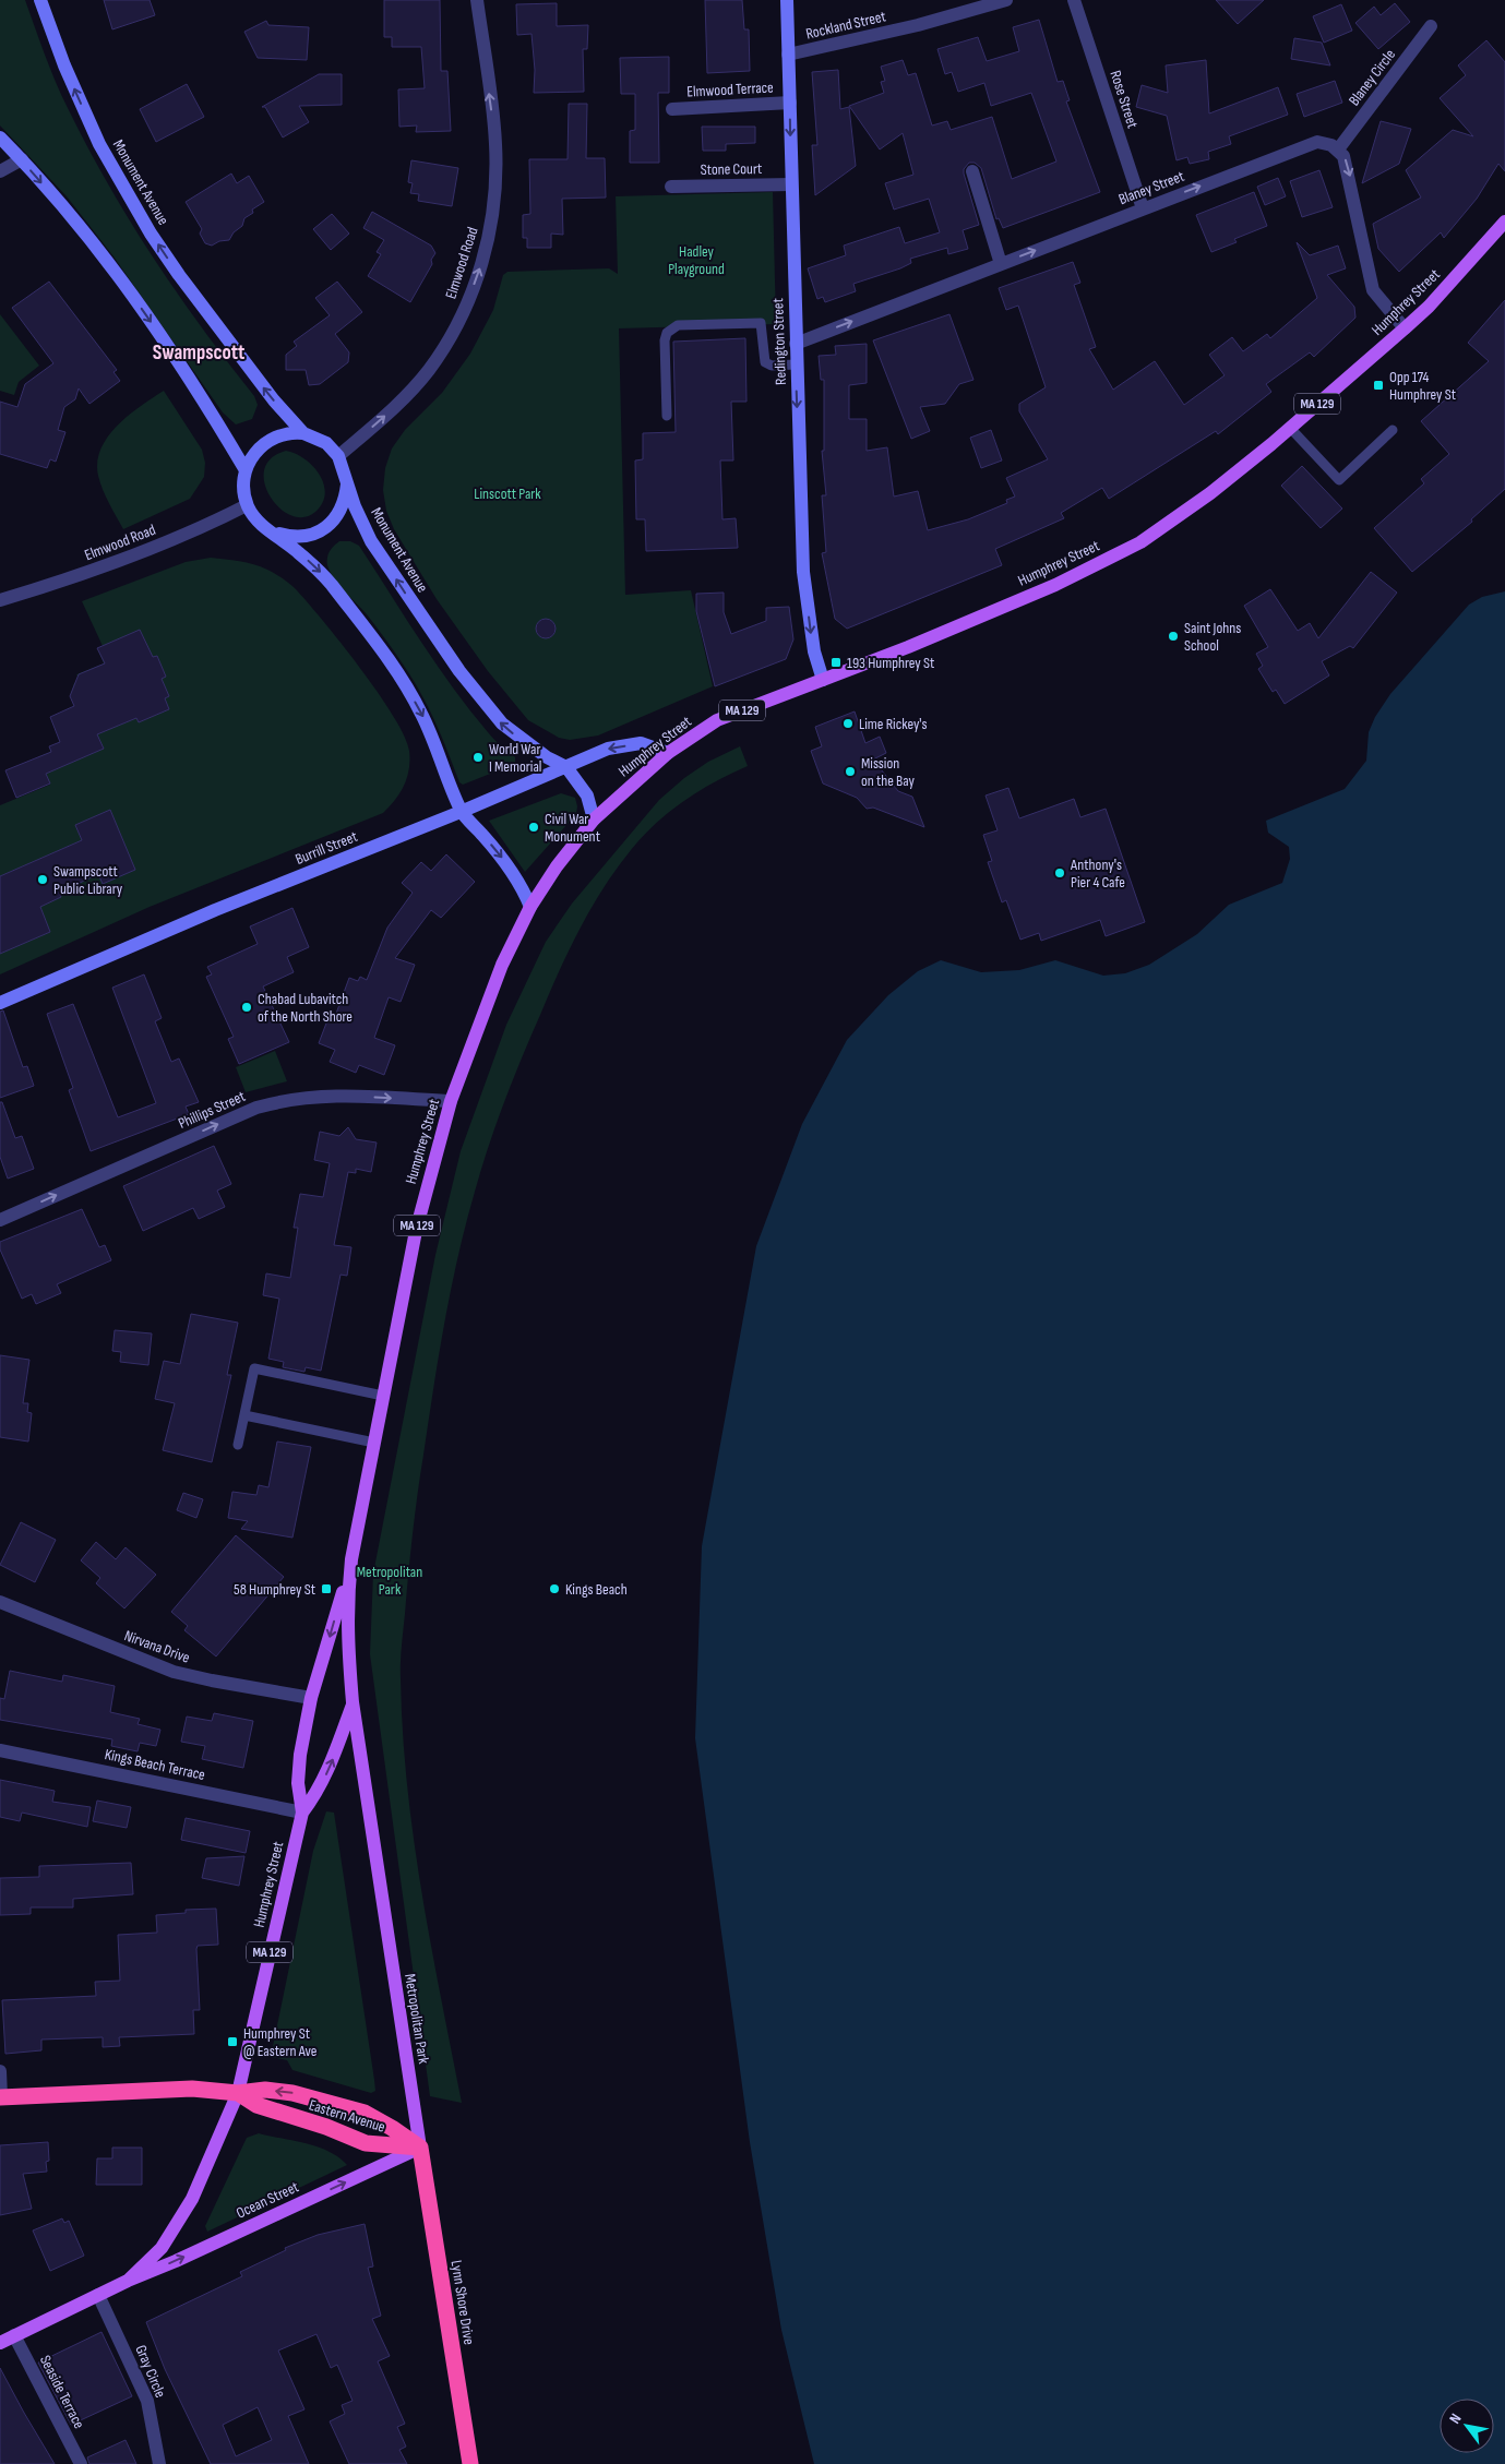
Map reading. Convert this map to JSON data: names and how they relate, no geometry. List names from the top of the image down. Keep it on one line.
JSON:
{"streets":{"highway":["Eastern Avenue","Lynn Shore Drive"],"main road":["Humphrey Street","MA 129","Metropolitan Park","Ocean Street"],"street":["Rockland Street","Blaney Circle","Elmwood Terrace","Rose Street","Stone Court","Monument Avenue","Blaney Street","Elmwood Road","Redington Street","Burrill Street","Phillips Street","Nirvana Drive","Kings Beach Terrace","Gray Circle","Seaside Terrace"]},"crossings":[["Rockland Street","Redington Street"],["Blaney Circle","Blaney Street"],["Elmwood Terrace","Redington Street"],["Rose Street","Blaney Street"],["Stone Court","Redington Street"],["Monument Avenue","Elmwood Road"],["Monument Avenue","Humphrey Street"],["Monument Avenue","Burrill Street"],["Blaney Street","Redington Street"],["Humphrey Street","Redington Street"],["Humphrey Street","Burrill Street"],["Humphrey Street","Phillips Street"],["Humphrey Street","Nirvana Drive"],["Humphrey Street","Kings Beach Terrace"],["Humphrey Street","Metropolitan Park"],["Humphrey Street","Eastern Avenue"],["Humphrey Street","Ocean Street"],["Metropolitan Park","Eastern Avenue"],["Metropolitan Park","Ocean Street"],["Metropolitan Park","Lynn Shore Drive"],["Eastern Avenue","Ocean Street"],["Eastern Avenue","Lynn Shore Drive"],["Ocean Street","Lynn Shore Drive"],["Ocean Street","Gray Circle"],["Ocean Street","Seaside Terrace"]],"one_way":["Blaney Street","Elmwood Road","Redington Street","Phillips Street","Ocean Street"],"districts":["Swampscott"],"parks":["Hadley Playground","Linscott Park","Metropolitan Park"],"places":{"transit":["Opp 174 Humphrey St","193 Humphrey St","58 Humphrey St","Humphrey St @ Eastern Ave"],"other":["Saint Johns School","Lime Rickey's","World War I Memorial","Mission on the Bay","Civil War Monument","Anthony's Pier 4 Cafe","Swampscott Public Library","Chabad Lubavitch of the North Shore","Kings Beach"]},"north":"top left"}
